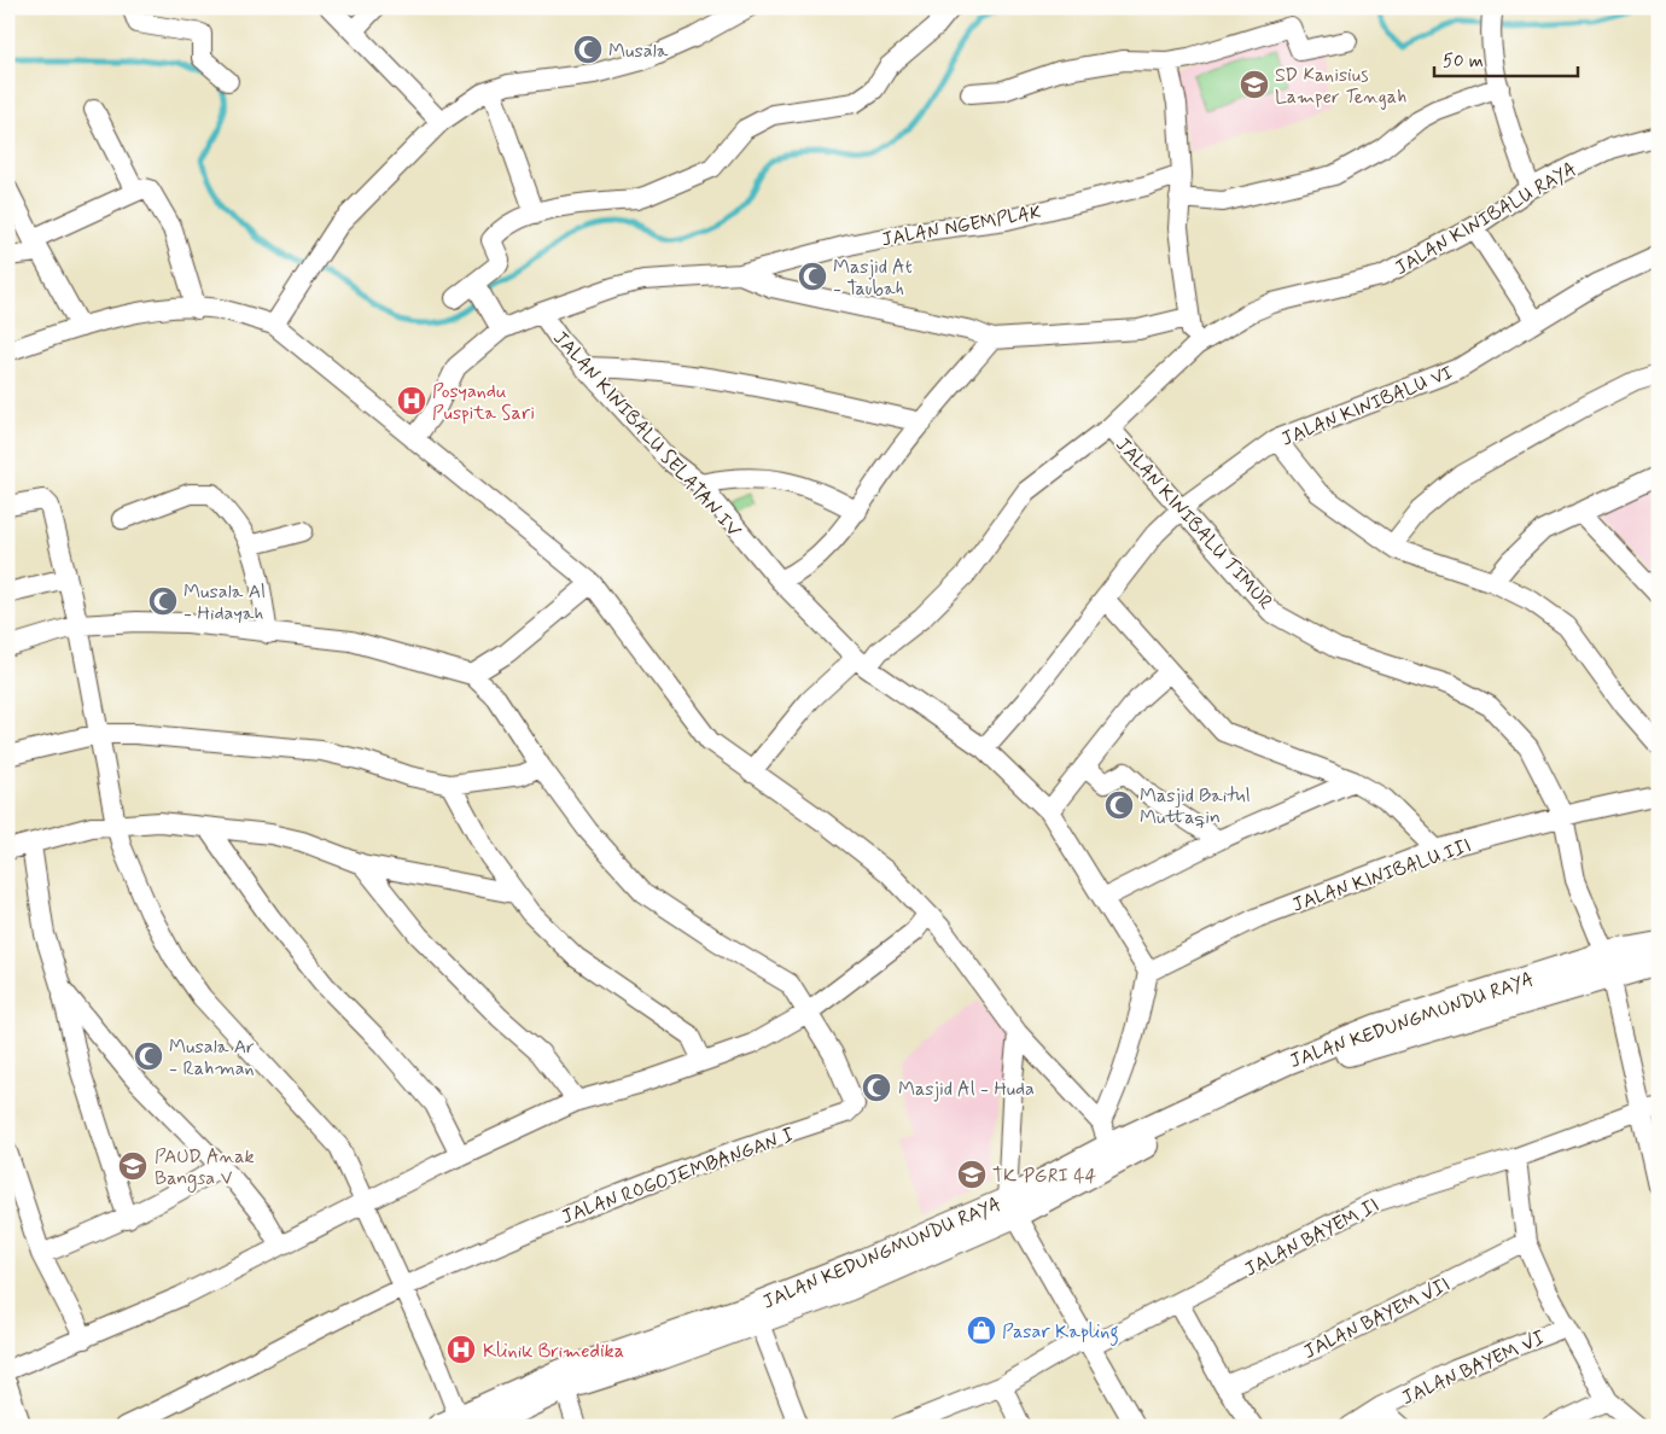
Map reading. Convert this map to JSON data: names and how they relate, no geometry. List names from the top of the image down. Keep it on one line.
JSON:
{"streets":{"main road":["JALAN KEDUNGMUNDU RAYA"],"street":["JALAN KINIBALU RAYA","JALAN NGEMPLAK","JALAN KINIBALU VI","JALAN KINIBALU SELATAN IV","JALAN KINIBALU TIMUR","JALAN KINIBALU III","JALAN ROGOJEMBANGAN I","JALAN BAYEM II","JALAN BAYEM VII","JALAN BAYEM VI"]},"crossings":[["JALAN KINIBALU RAYA","JALAN KINIBALU SELATAN IV"],["JALAN KINIBALU RAYA","JALAN KINIBALU TIMUR"],["JALAN NGEMPLAK","JALAN KINIBALU SELATAN IV"],["JALAN KINIBALU VI","JALAN KINIBALU TIMUR"],["JALAN KINIBALU TIMUR","JALAN KINIBALU III"],["JALAN KINIBALU TIMUR","JALAN KEDUNGMUNDU RAYA"],["JALAN KINIBALU TIMUR","JALAN BAYEM II"]],"places":{"mosque":["Musala","Masjid At - Taubah","Musala Al - Hidayah","Masjid Baitul Muttaqin","Musala Ar - Rahman","Masjid Al - Huda"],"school or university":["SD Kanisius Lamper Tengah","PAUD Anak Bangsa V","TK PGRI 44"],"hospital":["Posyandu Puspita Sari","Klinik Brimedika"],"shop":["Pasar Kapling"]},"scale_bar":"50 m"}
